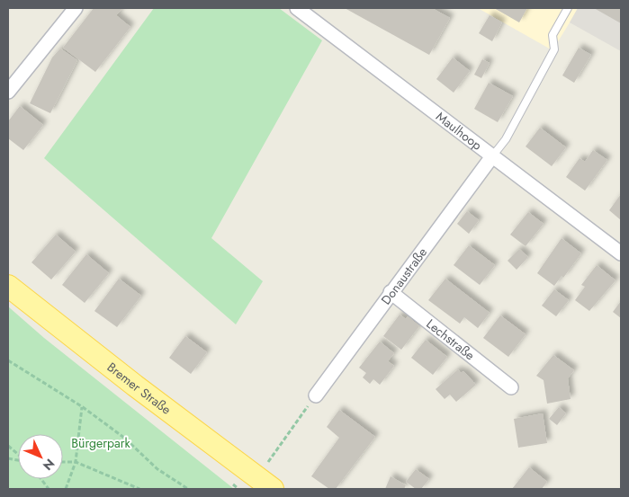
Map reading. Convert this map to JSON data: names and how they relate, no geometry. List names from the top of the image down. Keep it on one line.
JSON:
{"streets":{"main road":["Bremer Straße"],"street":["Maulhoop","Donaustraße","Lechstraße"]},"crossings":[["Maulhoop","Donaustraße"],["Donaustraße","Lechstraße"]],"parks":["Bürgerpark"],"north":"bottom right"}
